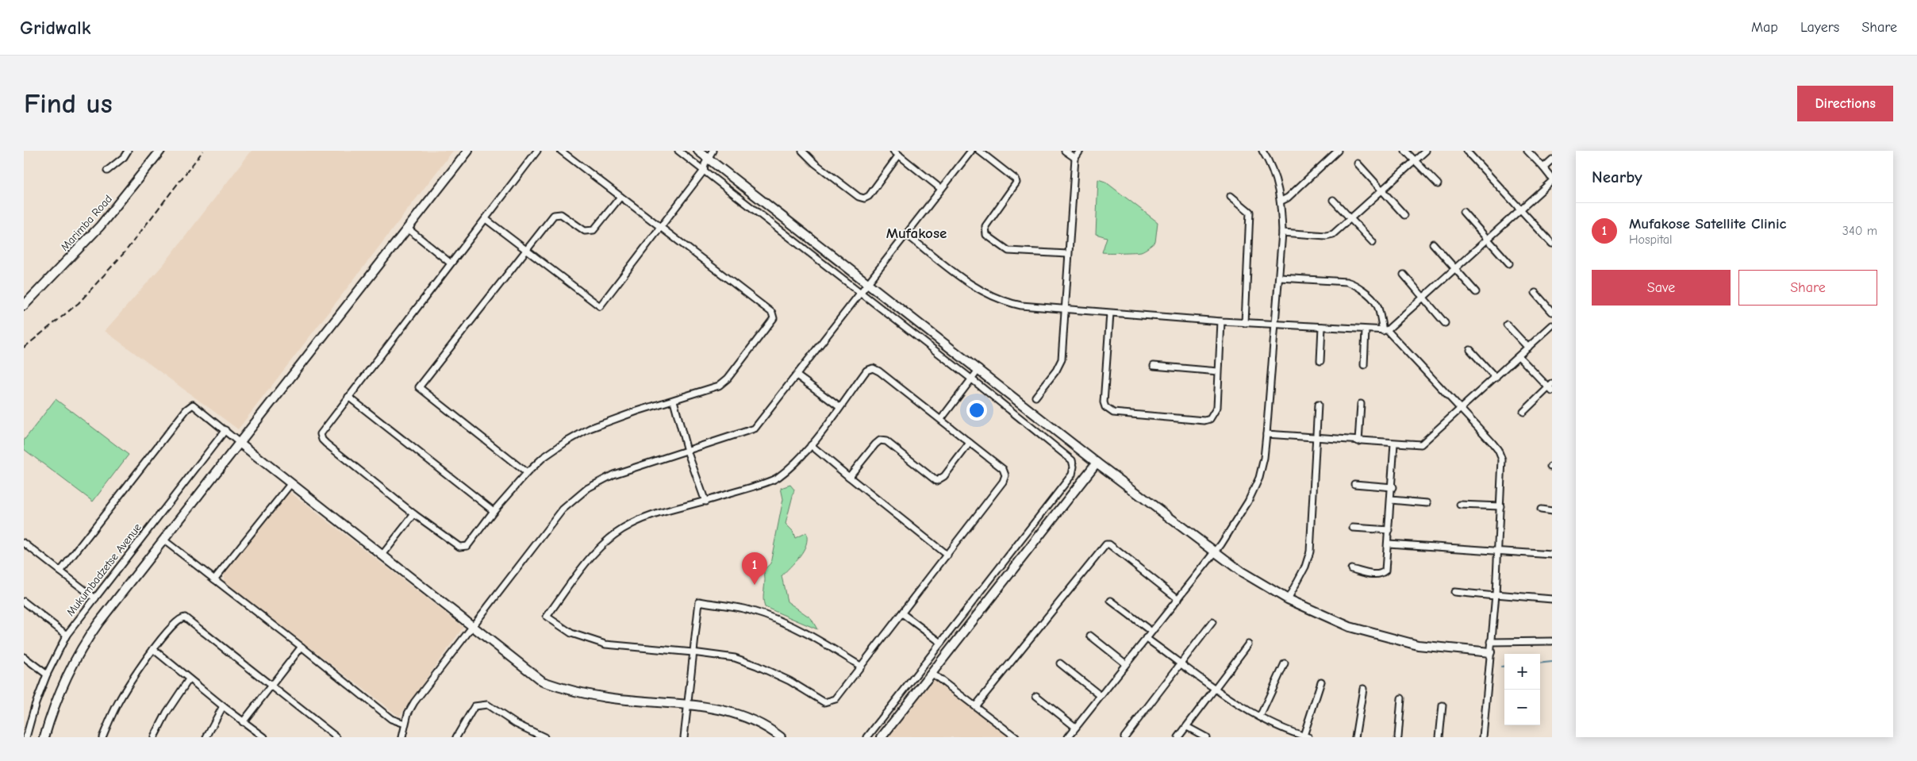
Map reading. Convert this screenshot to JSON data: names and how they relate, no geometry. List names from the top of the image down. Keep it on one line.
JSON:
{"streets":{"street":["Marimba Road","Mukumbadzetse Avenue"]},"districts":["Mufakose"],"page":{"header":"Gridwalk","nav":["Map","Layers","Share"],"buttons":["Directions",["Save","Share"]],"title":"Find us","heading":"Nearby","list":[{"mark":"1","name":"Mufakose Satellite Clinic","note":"Hospital","value":"340 m"}],"pins":"1","map_buttons":["+","−"]}}
